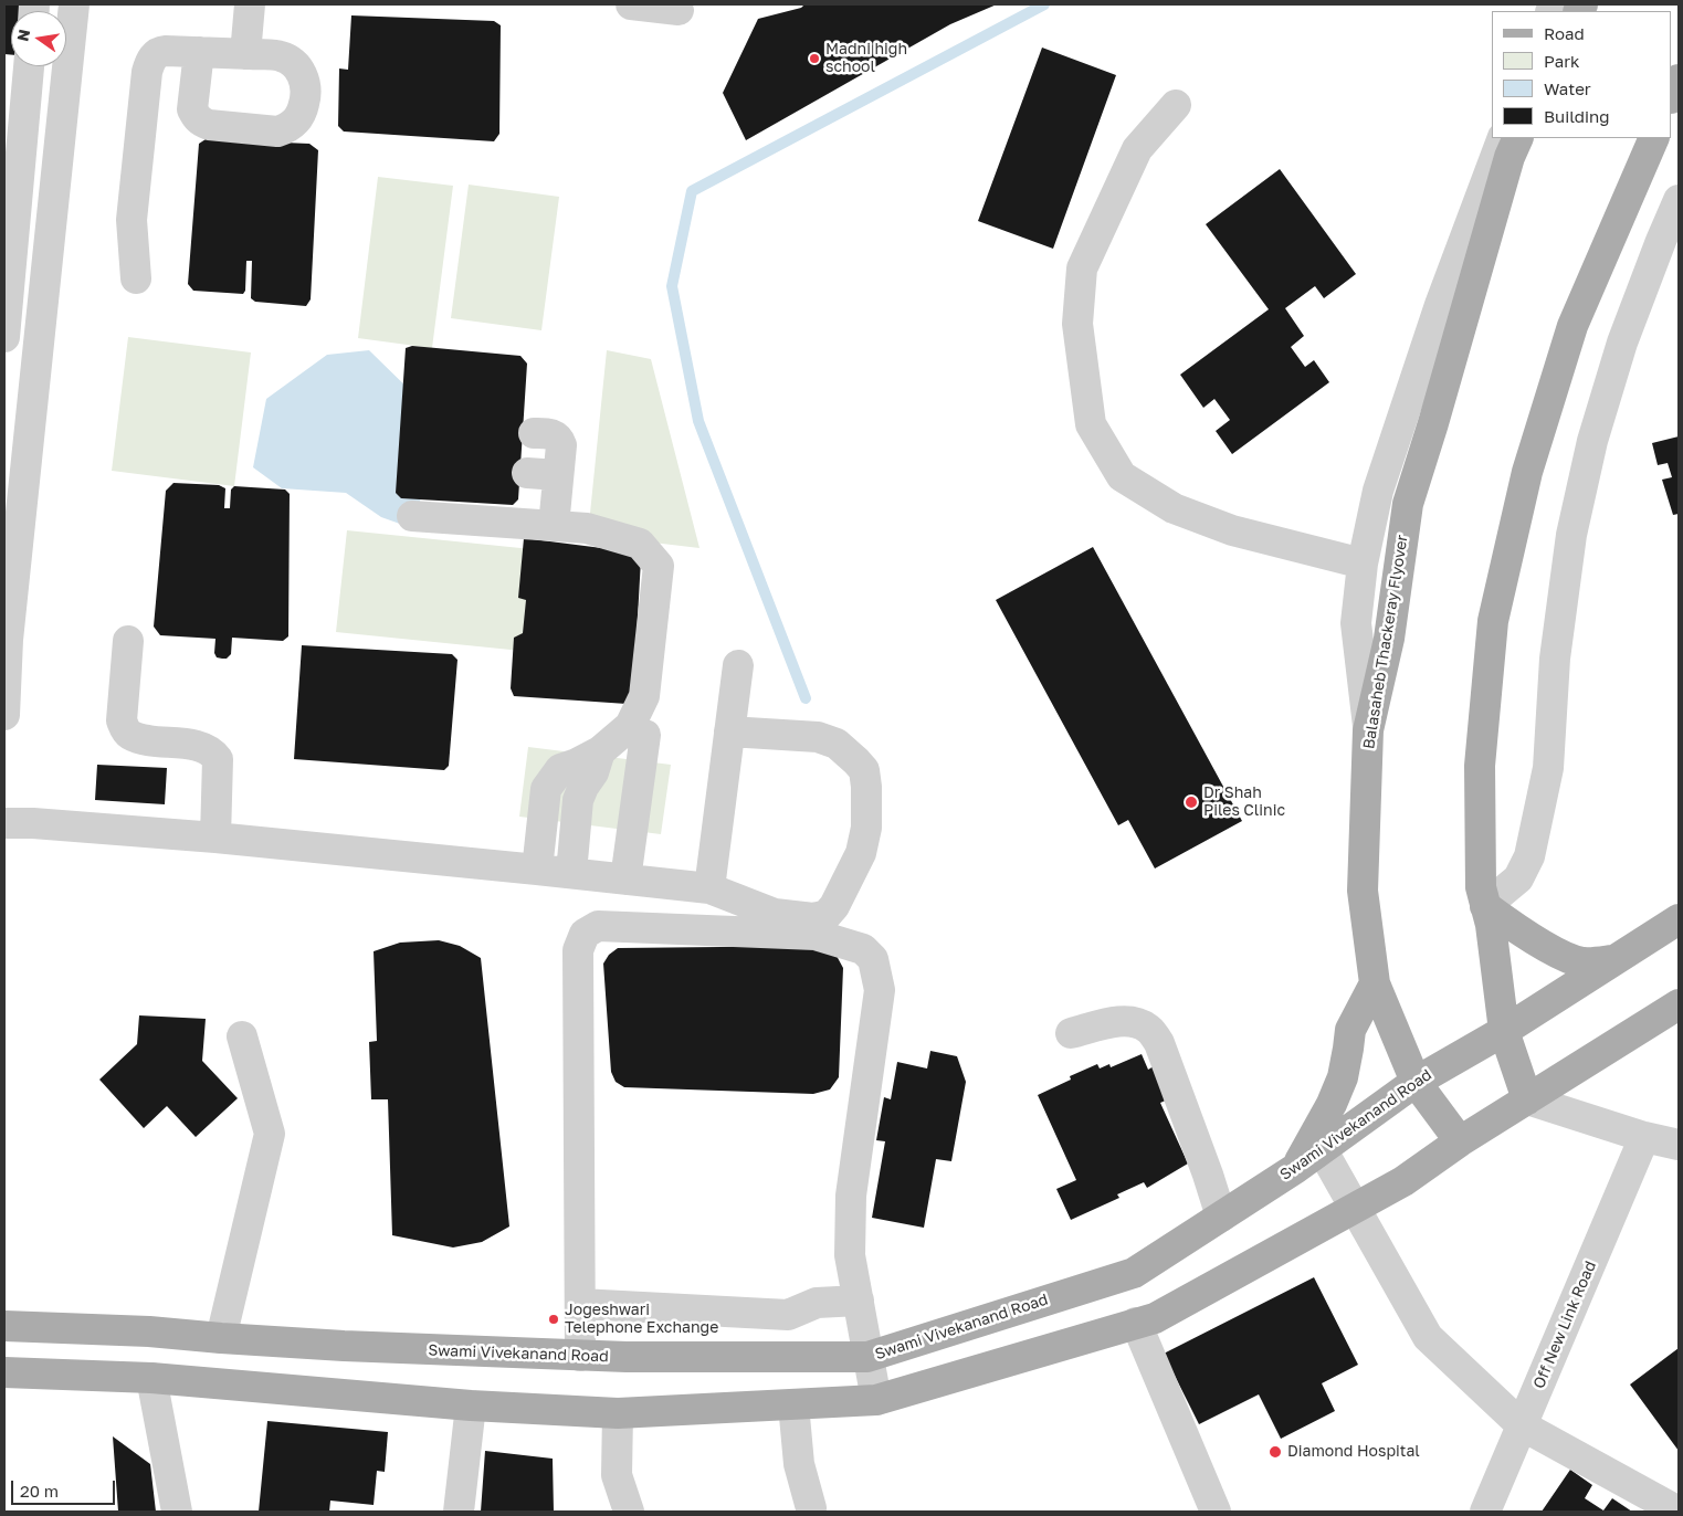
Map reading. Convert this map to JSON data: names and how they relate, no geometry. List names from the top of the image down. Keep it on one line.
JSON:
{"streets":{"main road":["Balasaheb Thackeray Flyover","Swami Vivekanand Road"],"street":["Off New Link Road"]},"crossings":[["Balasaheb Thackeray Flyover","Swami Vivekanand Road"]],"places":["Madni high school","Dr Shah Piles Clinic","Jogeshwari Telephone Exchange","Diamond Hospital"],"legend":["Road","Park","Water","Building"],"scale_bar":"20 m","north":"left"}
